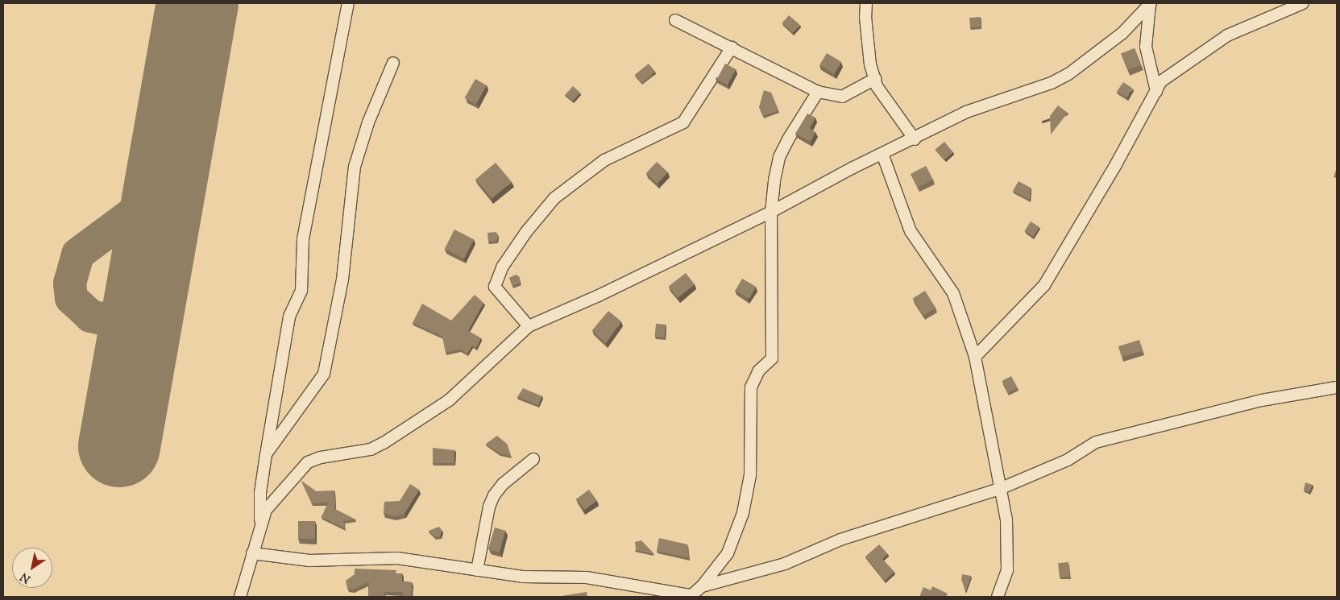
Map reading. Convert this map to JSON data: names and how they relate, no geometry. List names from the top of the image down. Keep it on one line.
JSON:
{"north":"bottom left"}
